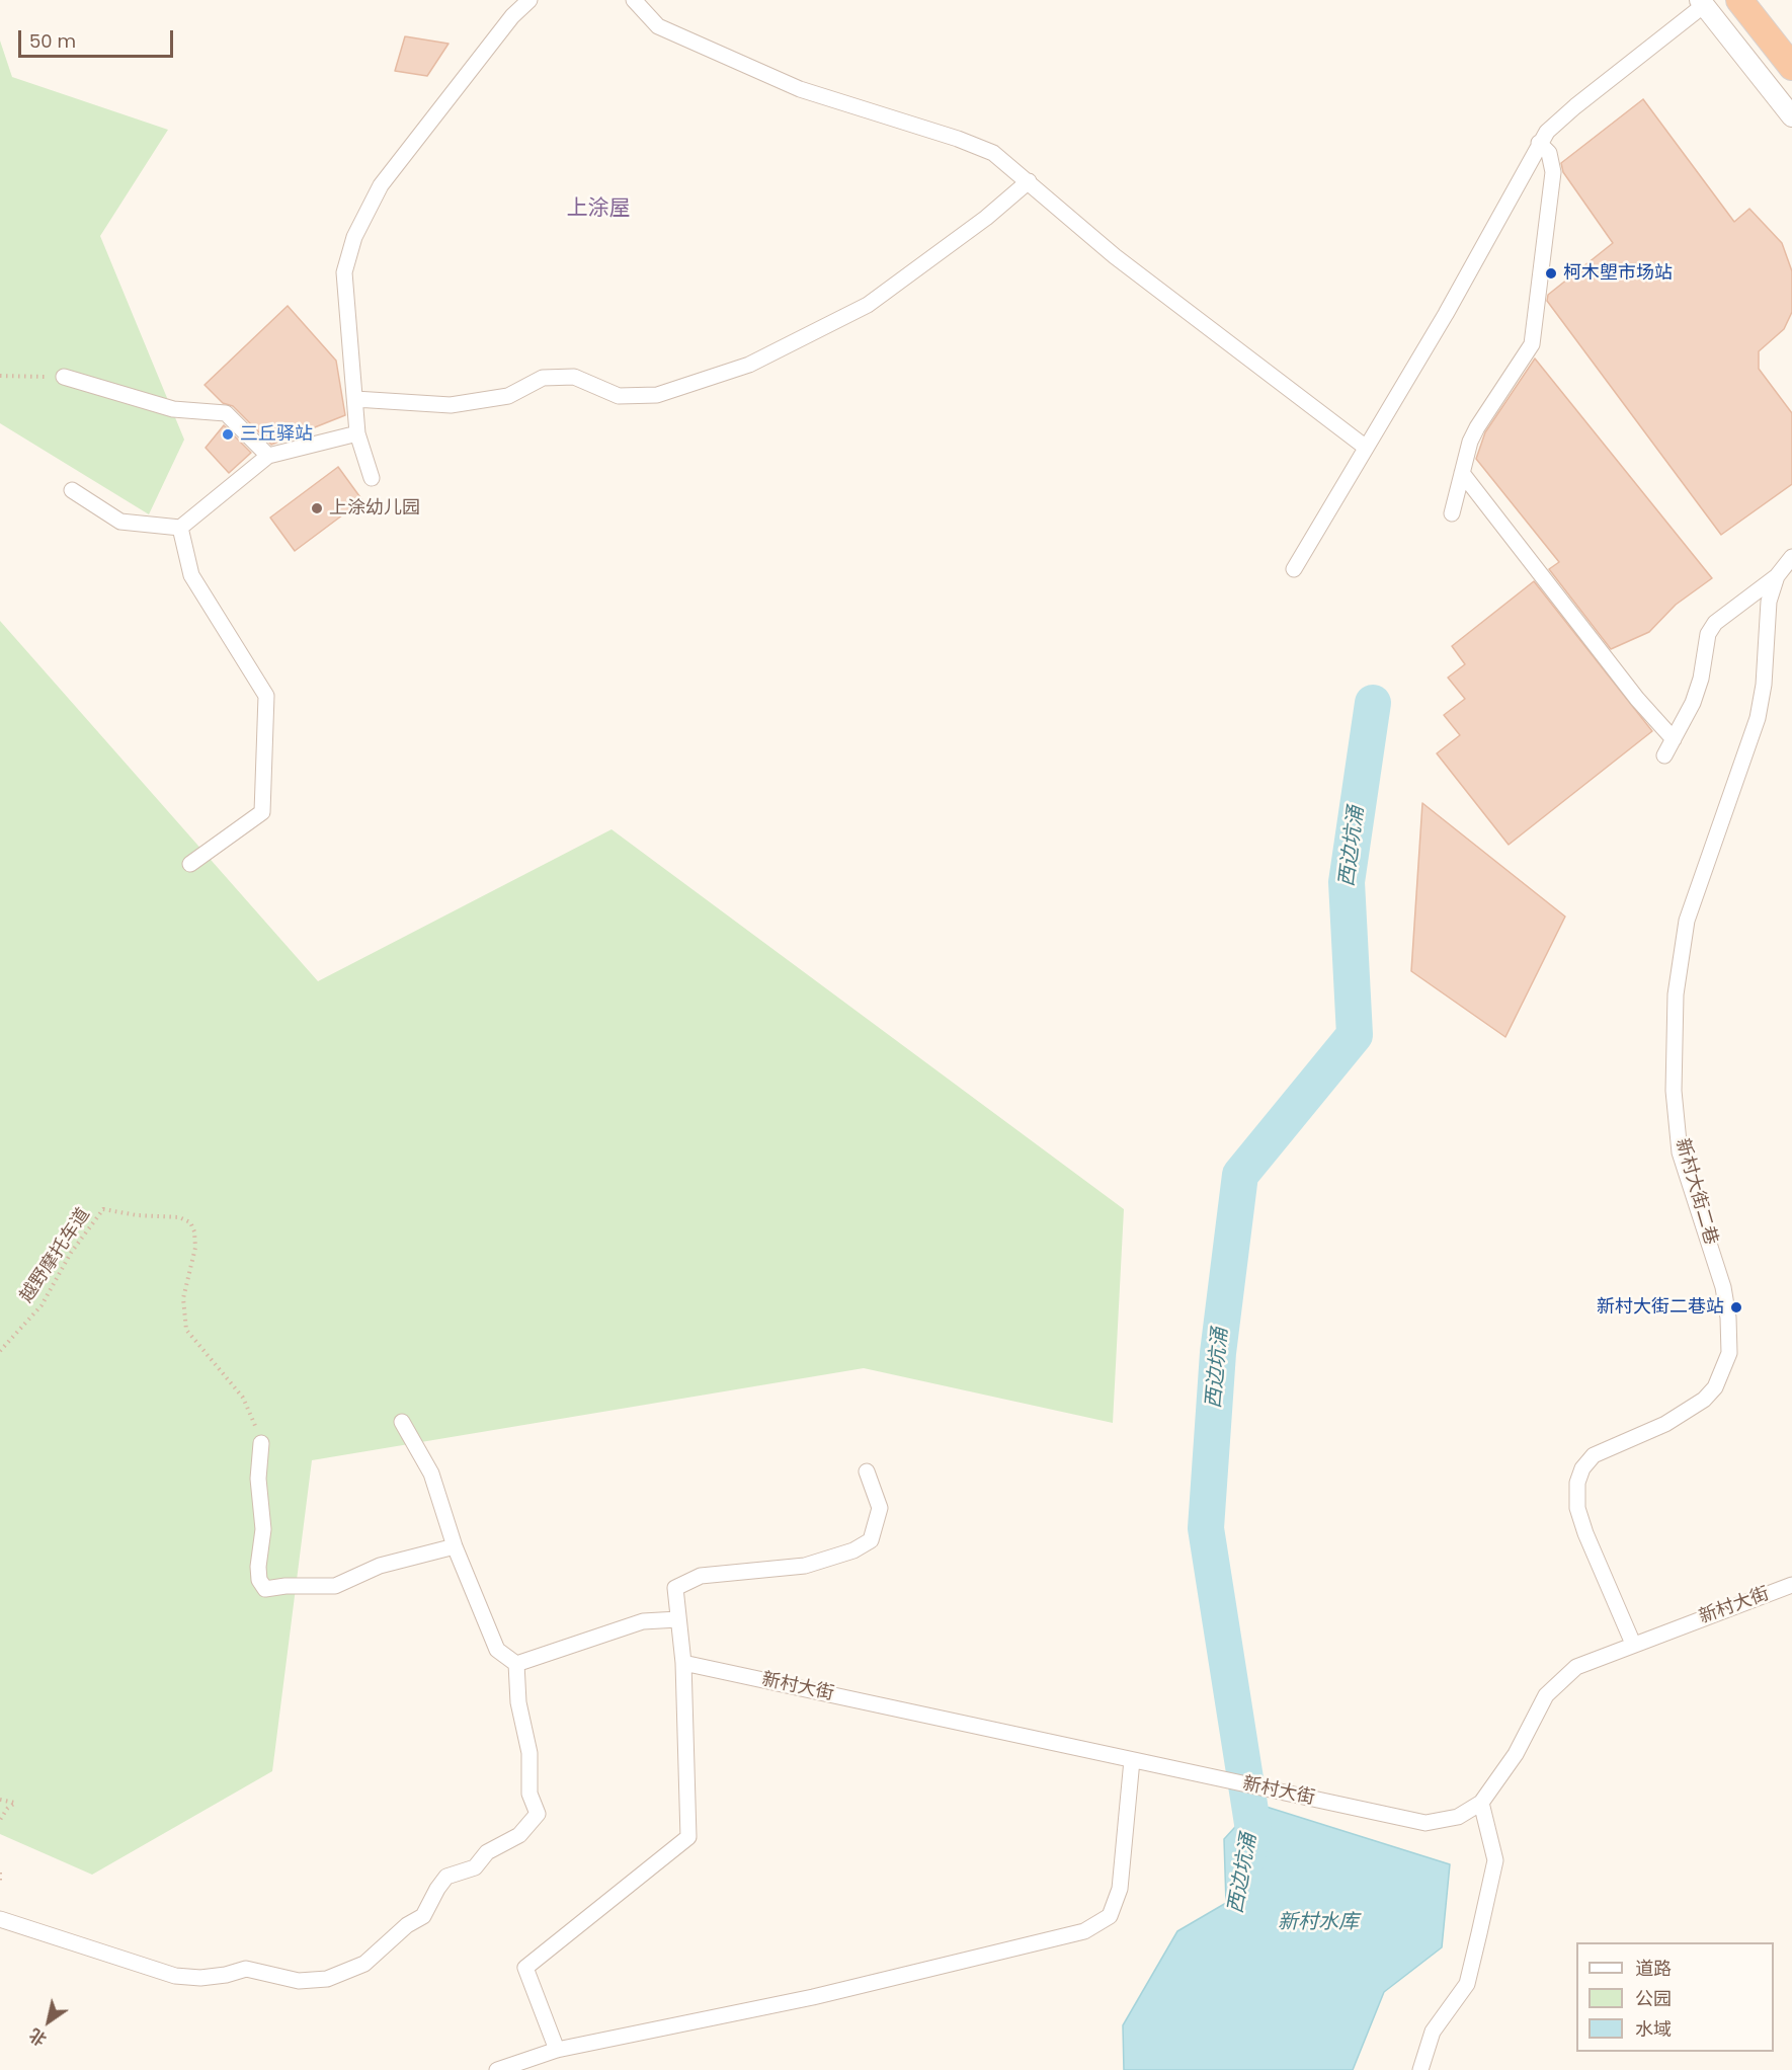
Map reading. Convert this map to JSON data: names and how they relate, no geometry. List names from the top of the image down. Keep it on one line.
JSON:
{"streets":{"street":["新村大街二巷","新村大街"],"path":["越野摩托车道"]},"crossings":[["新村大街二巷","新村大街"]],"districts":["上涂屋"],"water":["西边坑涌","新村水库"],"places":["柯木塱市场站","三丘驿站","上涂幼儿园","新村大街二巷站"],"legend":["道路","公园","水域"],"scale_bar":"50 m","north":"bottom left"}
